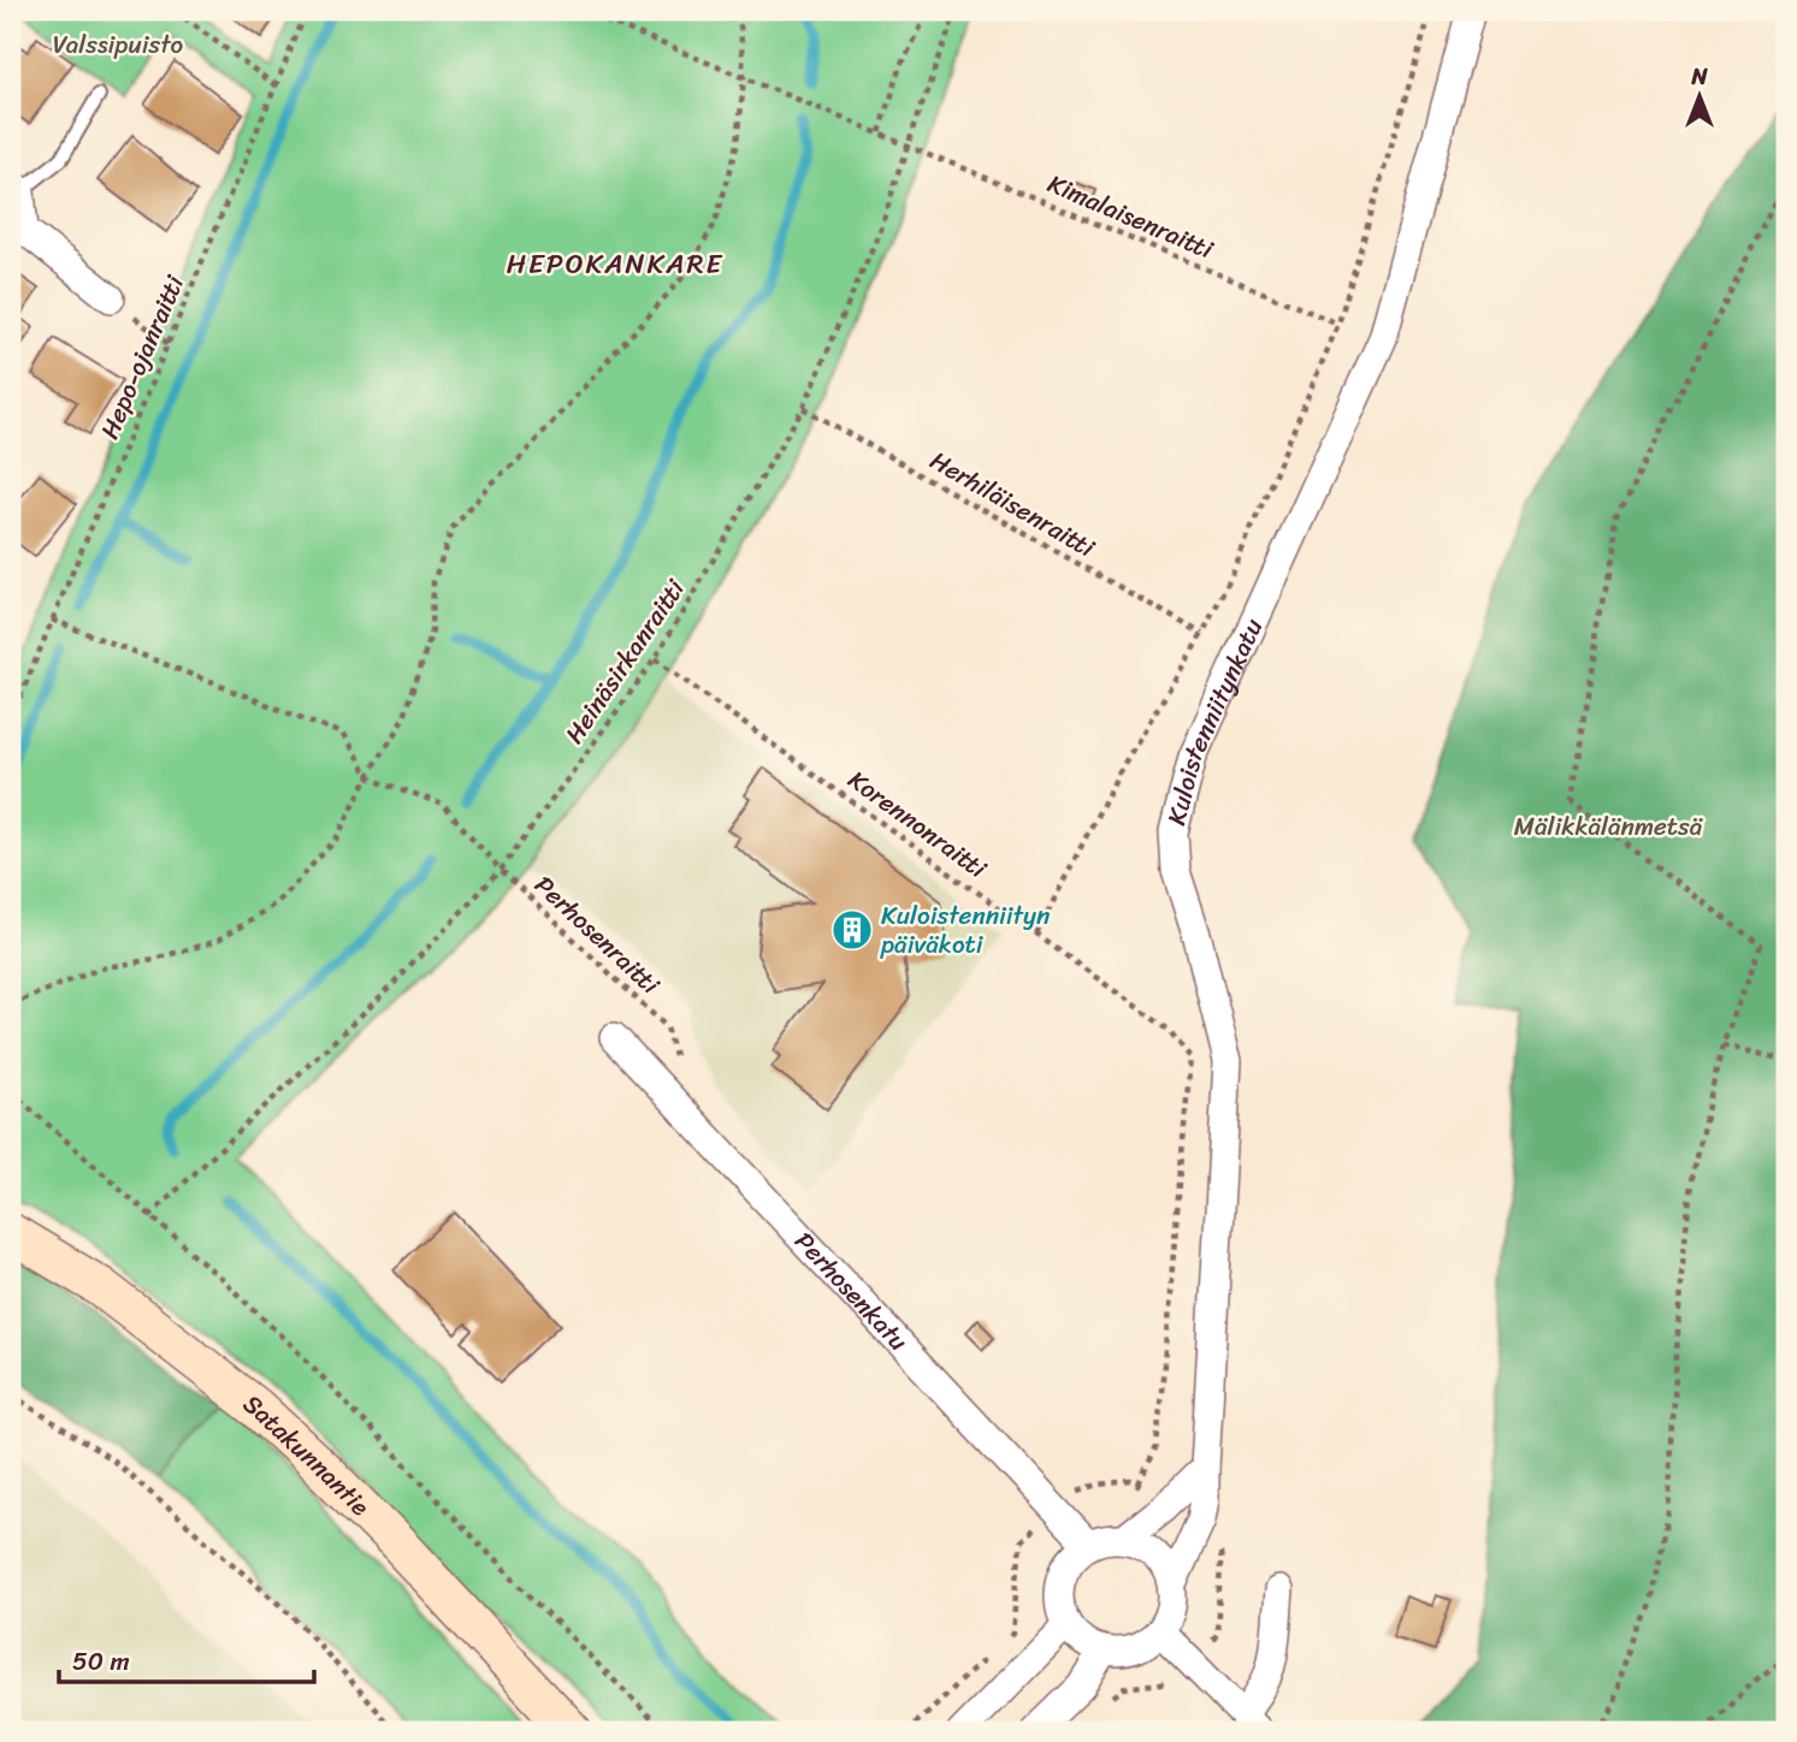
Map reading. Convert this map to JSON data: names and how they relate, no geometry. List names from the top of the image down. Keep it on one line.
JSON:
{"streets":{"main road":["Satakunnantie"],"street":["Kuloistenniitynkatu","Perhosenkatu"],"path":["Kimalaisenraitti","Hepo-ojanraitti","Herhiläisenraitti","Heinäsirkanraitti","Korennonraitti","Perhosenraitti"]},"crossings":[["Kimalaisenraitti","Heinäsirkanraitti"],["Herhiläisenraitti","Heinäsirkanraitti"],["Heinäsirkanraitti","Korennonraitti"],["Heinäsirkanraitti","Perhosenraitti"],["Kuloistenniitynkatu","Perhosenkatu"]],"districts":["HEPOKANKARE"],"parks":["Valssipuisto","Mälikkälänmetsä"],"places":{"building":["Kuloistenniityn päiväkoti"]},"scale_bar":"50 m","north":"top"}
